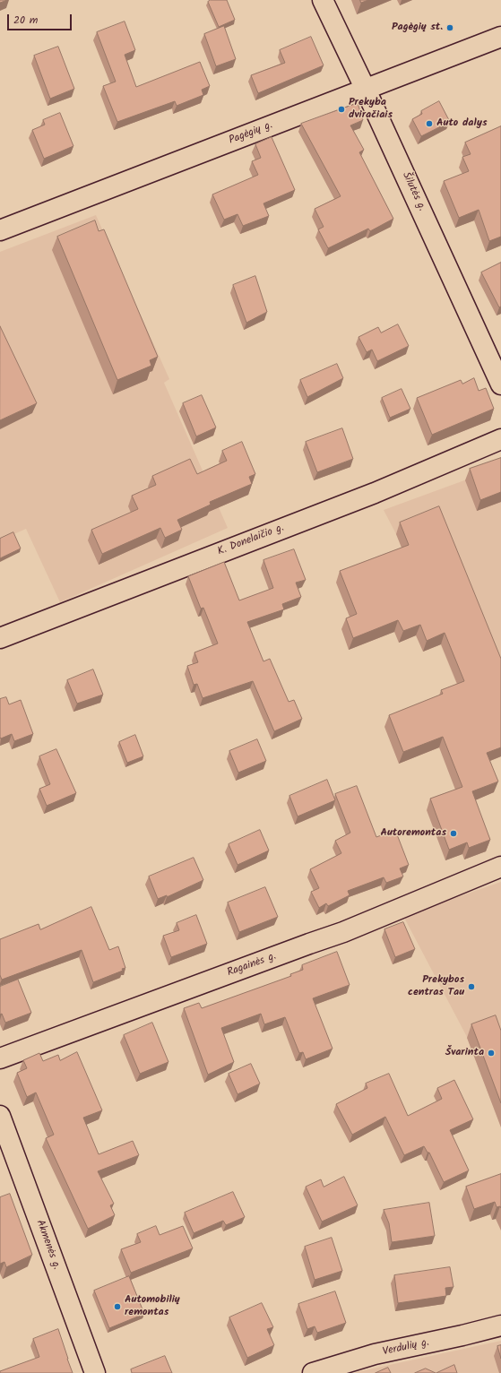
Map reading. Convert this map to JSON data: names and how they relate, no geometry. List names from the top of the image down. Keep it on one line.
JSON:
{"streets":{"street":["Pagėgių g.","Šilutės g.","K. Donelaičio g.","Ragainės g.","Akmenės g.","Verdulių g."]},"crossings":[["Pagėgių g.","Šilutės g."]],"places":["Pagėgių st.","Prekyba dviračiais","Auto dalys","Autoremontas","Prekybos centras Tau","Švarinta","Automobilių remontas"],"scale_bar":"20 m"}
